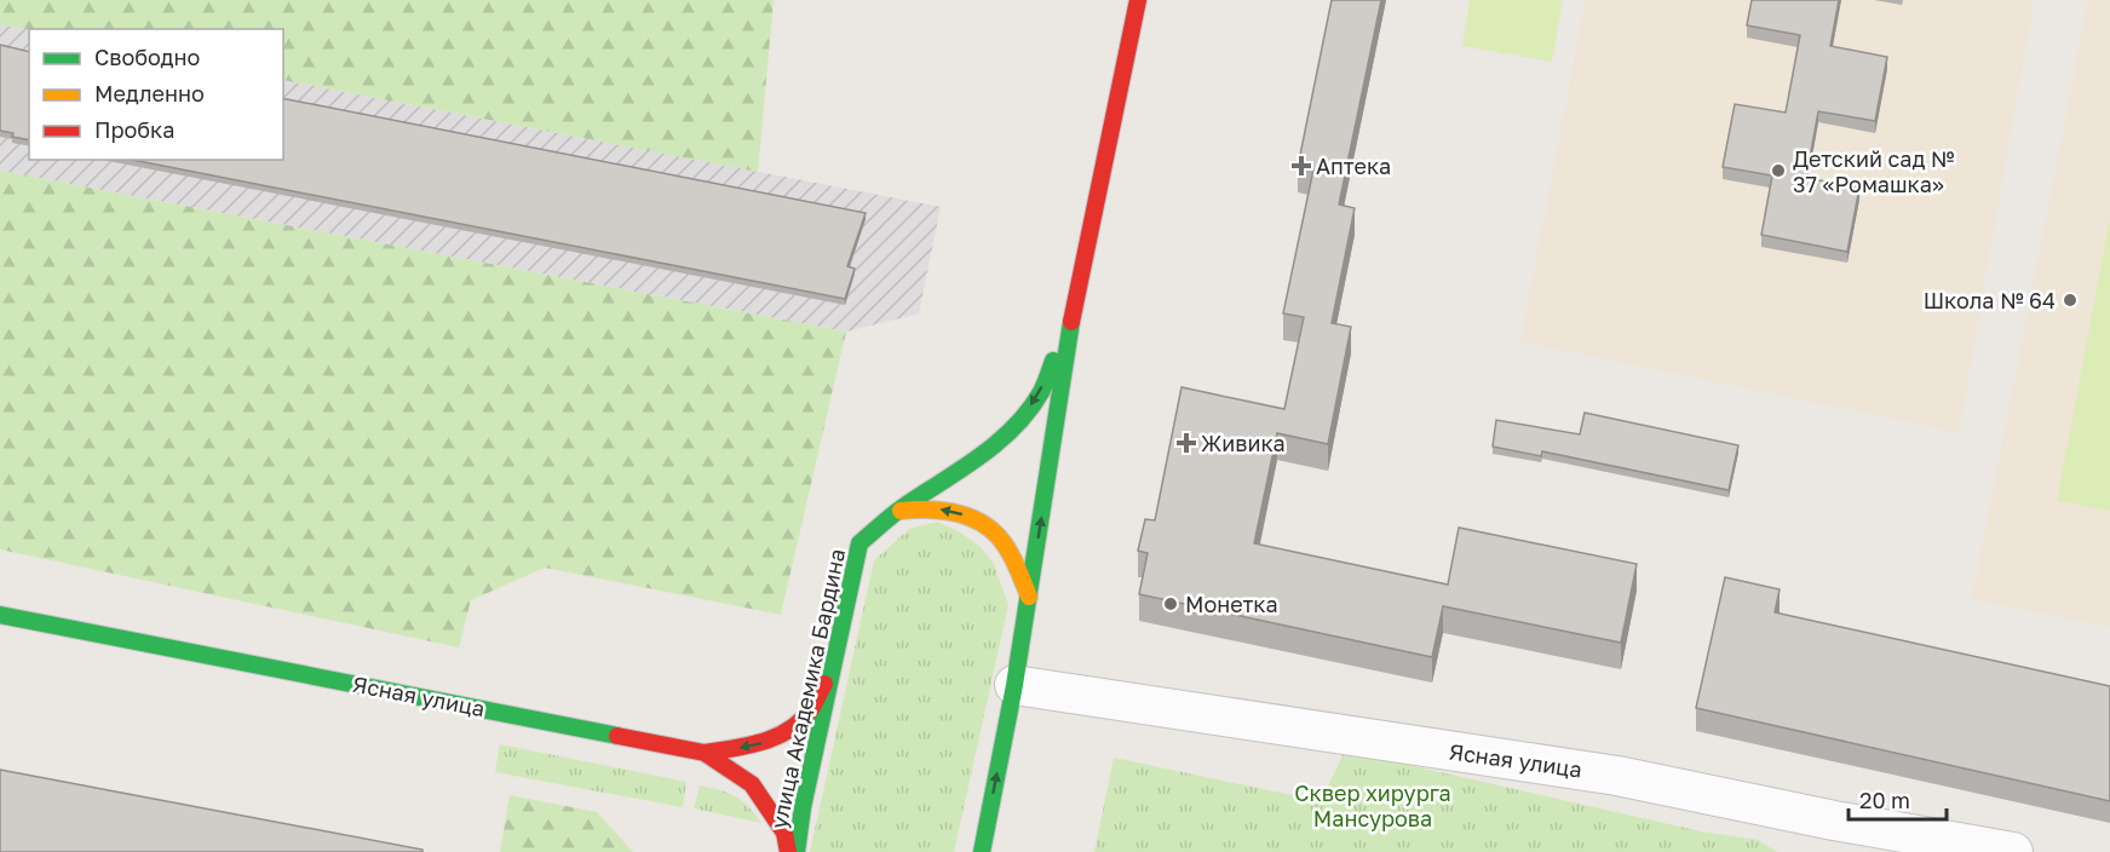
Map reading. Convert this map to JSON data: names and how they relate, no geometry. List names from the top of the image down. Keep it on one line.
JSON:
{"streets":{"street":["улица Академика Бардина","Ясная улица"]},"crossings":[["улица Академика Бардина","Ясная улица"]],"parks":["Сквер хирурга Мансурова"],"places":{"health":["Аптека","Живика"],"other":["Детский сад № 37 «Ромашка»","Школа № 64","Монетка"]},"legend":["Свободно","Медленно","Пробка"],"scale_bar":"20 m"}
